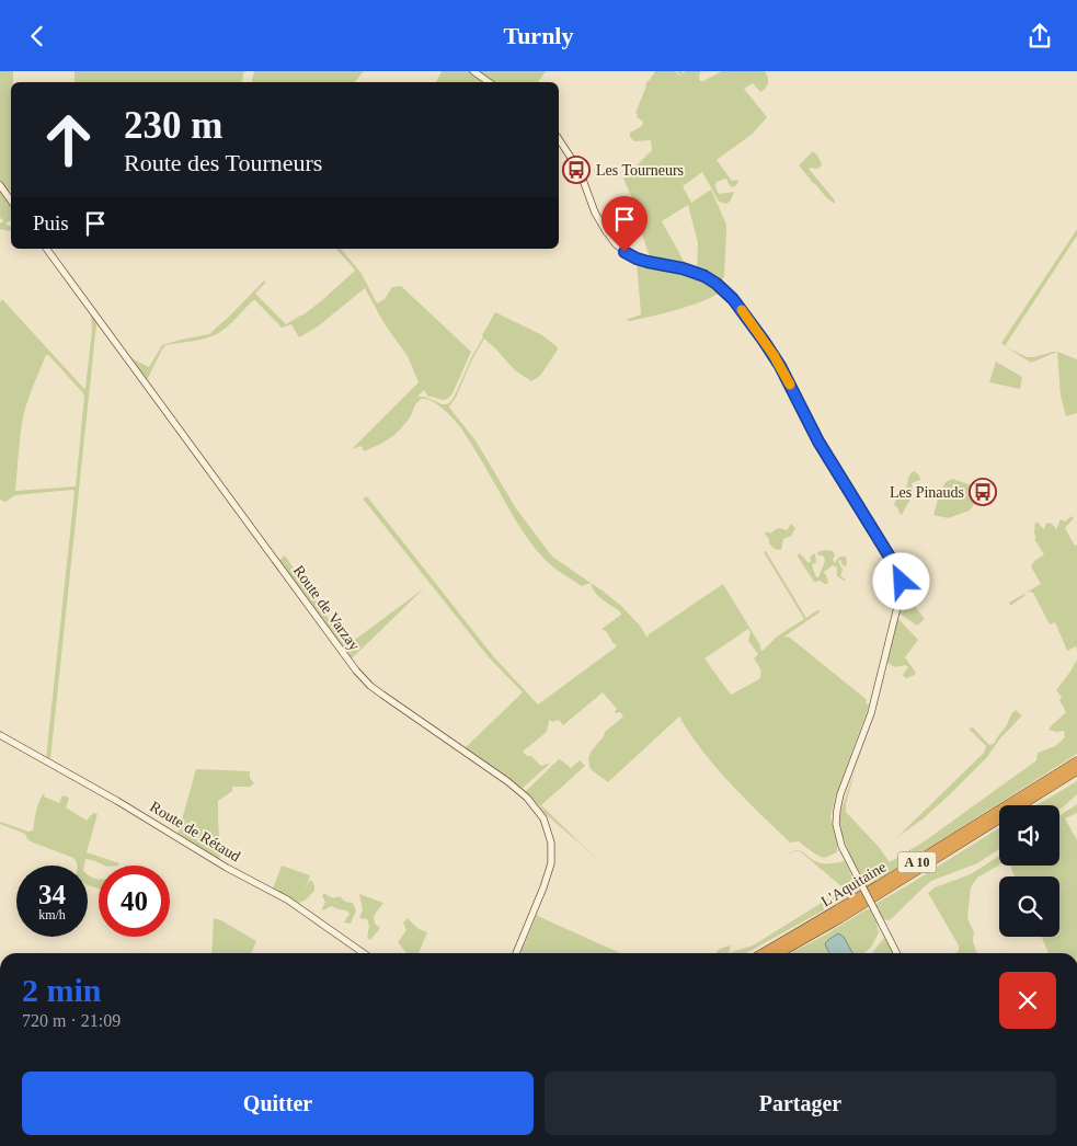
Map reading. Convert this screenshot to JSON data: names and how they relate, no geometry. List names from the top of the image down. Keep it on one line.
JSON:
{"streets":{"highway":["A 10","L'Aquitaine"],"street":["Route de Varzay","Route de Rétaud"]},"places":{"bus stop":["Les Tourneurs","Les Pinauds"]},"page":{"header":"Turnly","turn":["230 m","Route des Tourneurs"],"then":"Puis","speed":"34 km/h","limit":"40","heading":["2 min","720 m · 21:09"],"buttons":["Quitter","Partager"]}}
